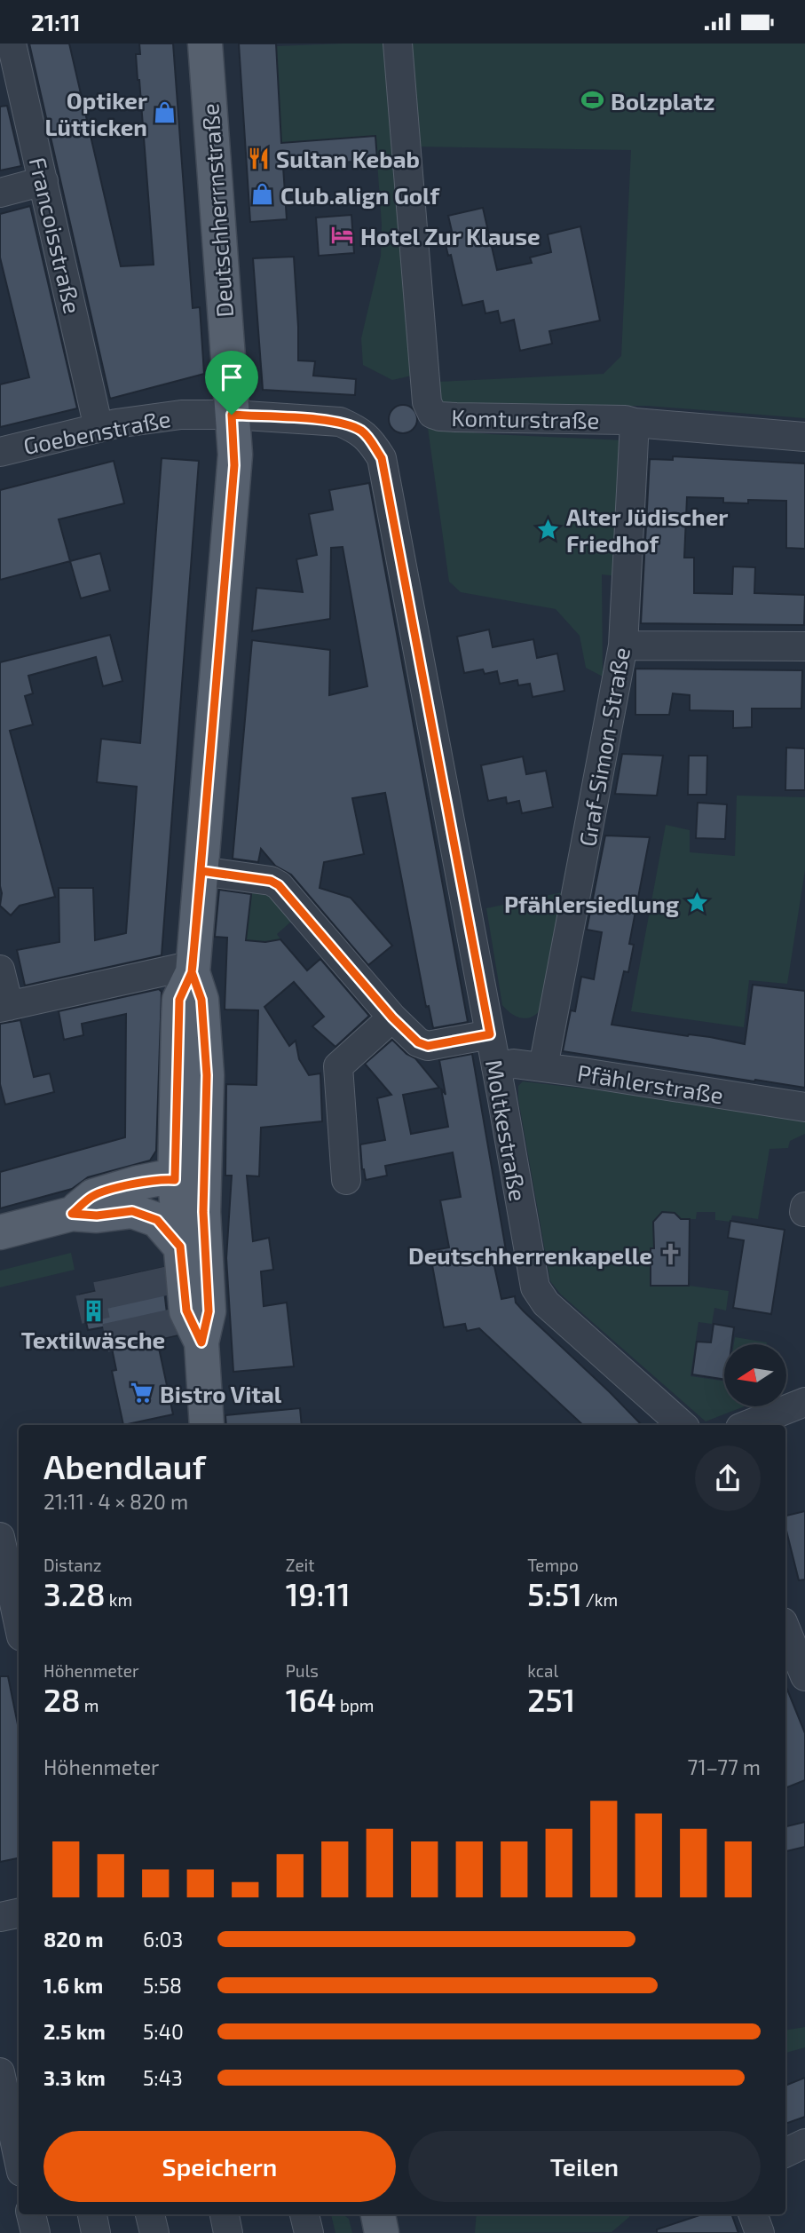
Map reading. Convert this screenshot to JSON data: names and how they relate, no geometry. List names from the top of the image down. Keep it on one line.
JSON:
{"streets":{"main road":["Deutschherrnstraße"],"street":["Francoisstraße","Komturstraße","Goebenstraße","Graf-Simon-Straße","Pfählerstraße","Moltkestraße"]},"crossings":[["Deutschherrnstraße","Goebenstraße"],["Deutschherrnstraße","Moltkestraße"],["Francoisstraße","Goebenstraße"],["Komturstraße","Graf-Simon-Straße"],["Goebenstraße","Moltkestraße"],["Graf-Simon-Straße","Pfählerstraße"],["Pfählerstraße","Moltkestraße"]],"places":{"sports":["Bolzplatz"],"shop":["Optiker Lütticken","Club.align Golf"],"restaurant":["Sultan Kebab"],"hotel":["Hotel Zur Klause"],"place":["Alter Jüdischer Friedhof","Pfählersiedlung"],"church":["Deutschherrenkapelle"],"building":["Textilwäsche"],"supermarket":["Bistro Vital"]},"north":"left","page":{"status":"21:11","heading":["Abendlauf","21:11 · 4 × 820 m"],"stats":[["Distanz","3.28 km"],["Zeit","19:11"],["Tempo","5:51 /km"],["Höhenmeter","28 m"],["Puls","164 bpm"],["kcal","251"]],"chart":["Höhenmeter","71–77 m"],"list":[{"name":"820 m","note":"6:03"},{"name":"1.6 km","note":"5:58"},{"name":"2.5 km","note":"5:40"},{"name":"3.3 km","note":"5:43"}],"buttons":["Speichern","Teilen"]}}
